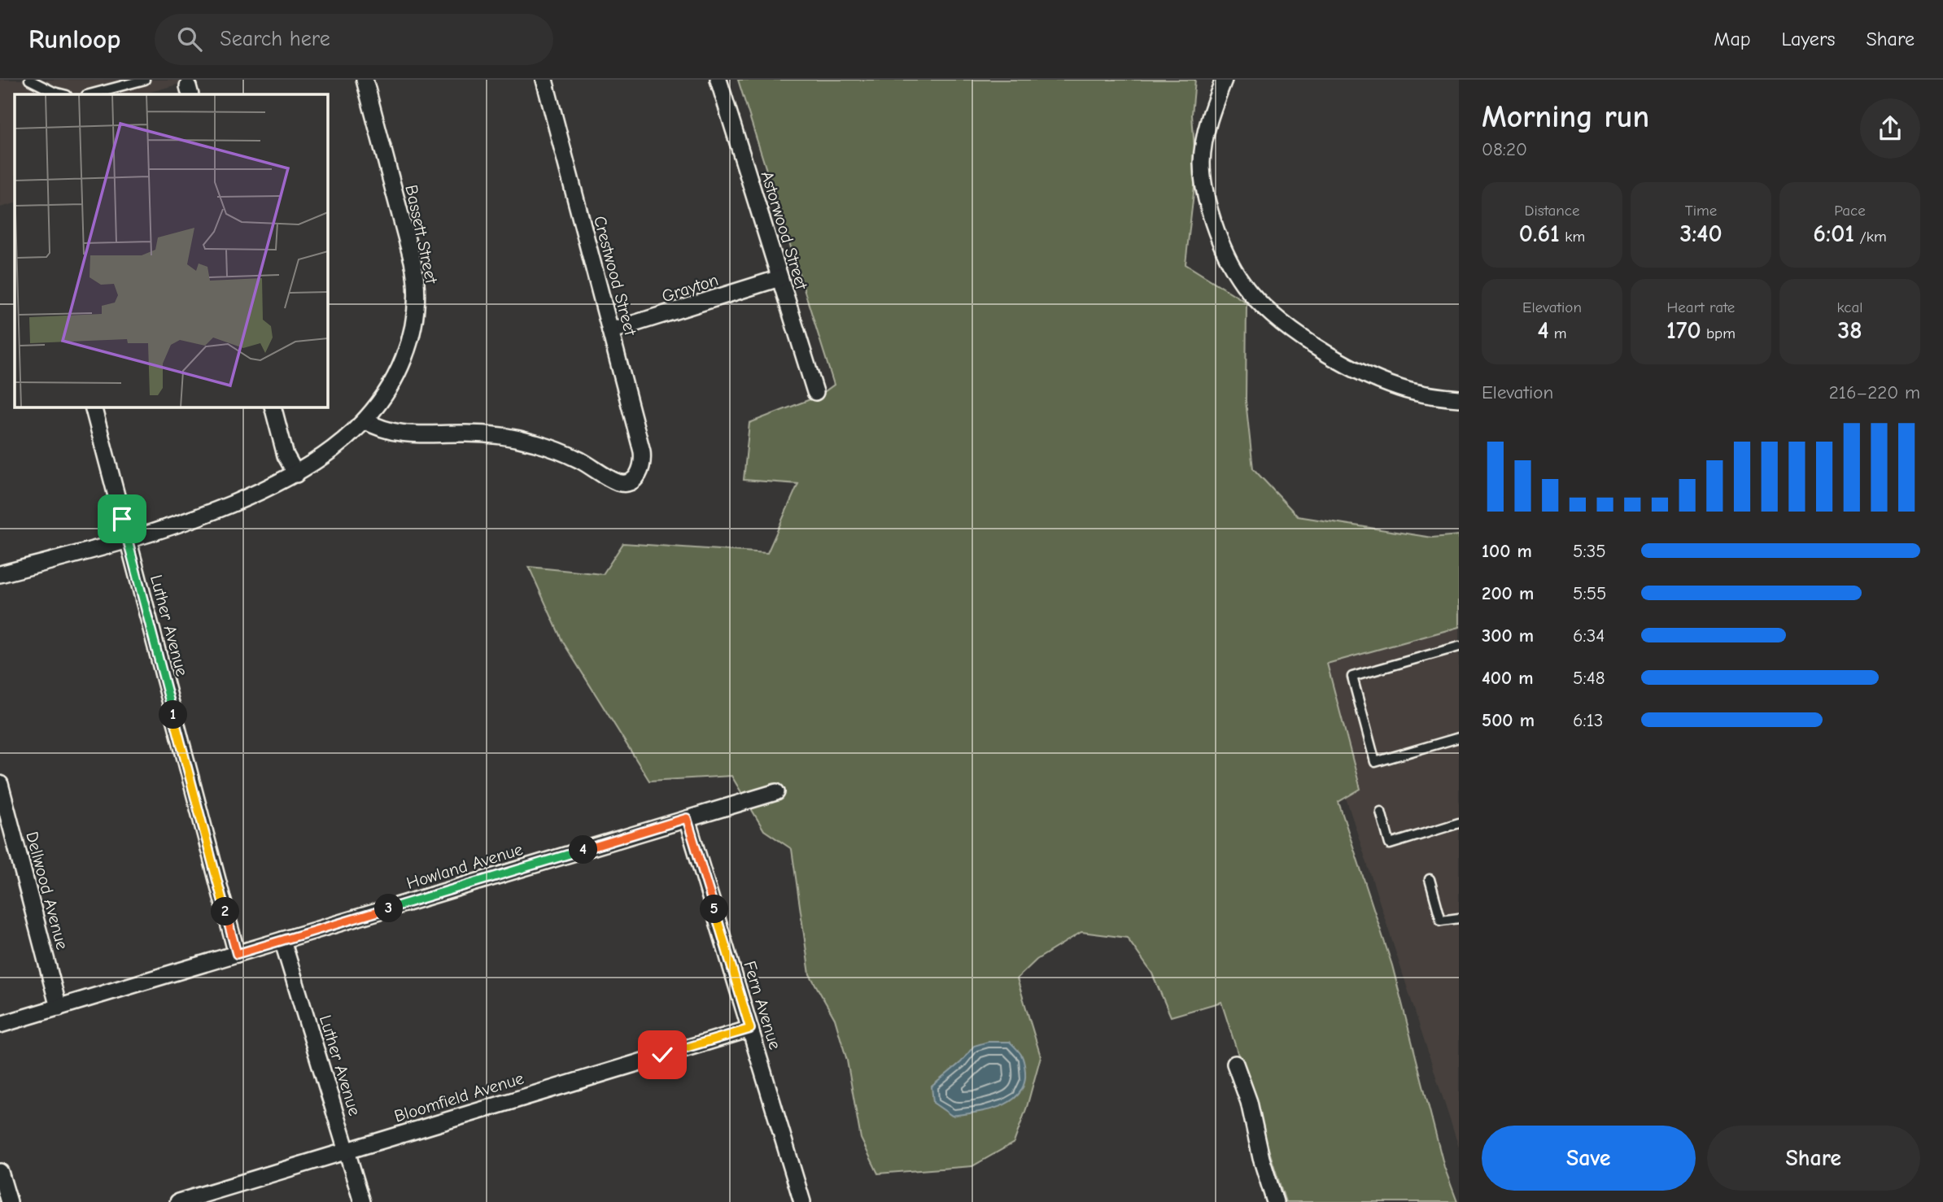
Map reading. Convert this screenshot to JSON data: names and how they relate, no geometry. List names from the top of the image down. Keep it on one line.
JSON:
{"streets":{"street":["Astorwood Street","Bassett Street","Crestwood Street","Grayton","Luther Avenue","Howland Avenue","Dellwood Avenue","Fern Avenue","Bloomfield Avenue"]},"crossings":[["Astorwood Street","Grayton"],["Bassett Street","Crestwood Street"],["Bassett Street","Luther Avenue"],["Crestwood Street","Grayton"],["Luther Avenue","Howland Avenue"],["Luther Avenue","Bloomfield Avenue"],["Howland Avenue","Dellwood Avenue"],["Howland Avenue","Fern Avenue"],["Fern Avenue","Bloomfield Avenue"]],"page":{"header":"Runloop","search":"Search here","nav":["Map","Layers","Share"],"heading":["Morning run","08:20"],"stats":[["Distance","0.61 km"],["Time","3:40"],["Pace","6:01 /km"],["Elevation","4 m"],["Heart rate","170 bpm"],["kcal","38"]],"chart":["Elevation","216–220 m"],"list":[{"name":"100 m","note":"5:35"},{"name":"200 m","note":"5:55"},{"name":"300 m","note":"6:34"},{"name":"400 m","note":"5:48"},{"name":"500 m","note":"6:13"}],"pins":["1","4","3","5","2"],"buttons":["Save","Share"]}}
